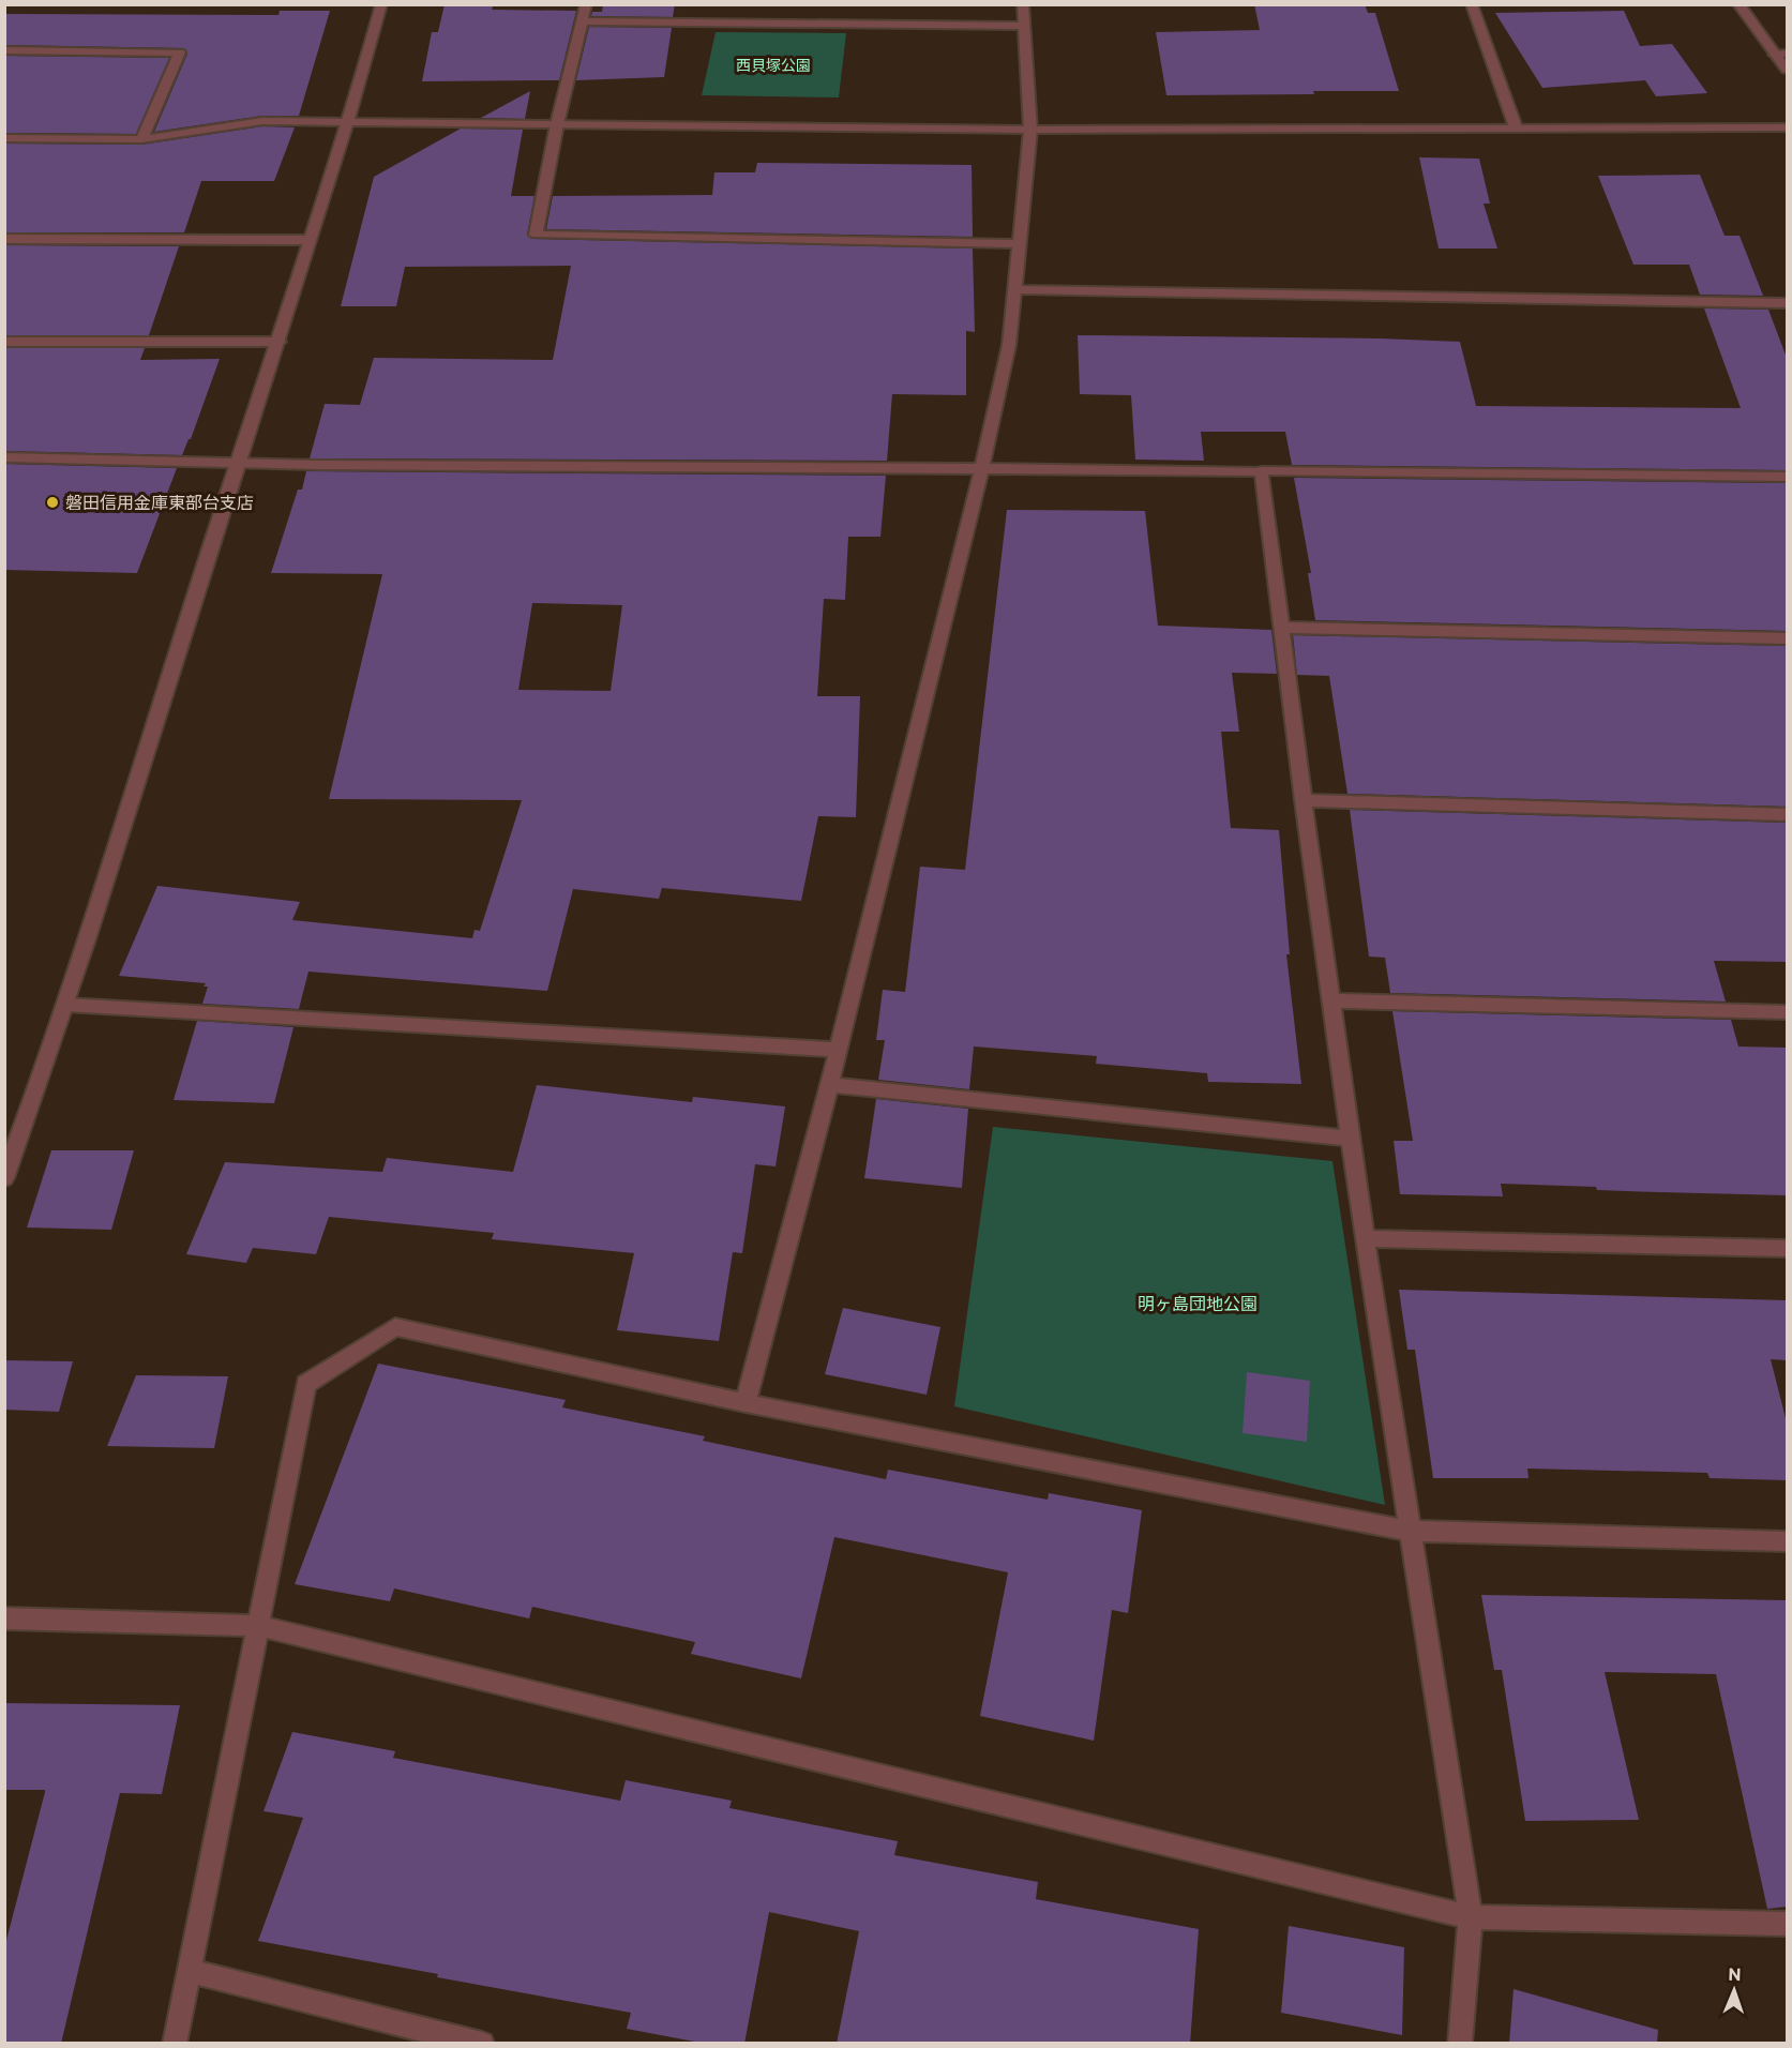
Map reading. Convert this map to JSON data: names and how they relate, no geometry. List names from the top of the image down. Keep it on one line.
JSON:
{"parks":["西貝塚公園","明ヶ島団地公園"],"places":["磐田信用金庫東部台支店"],"north":"top"}
